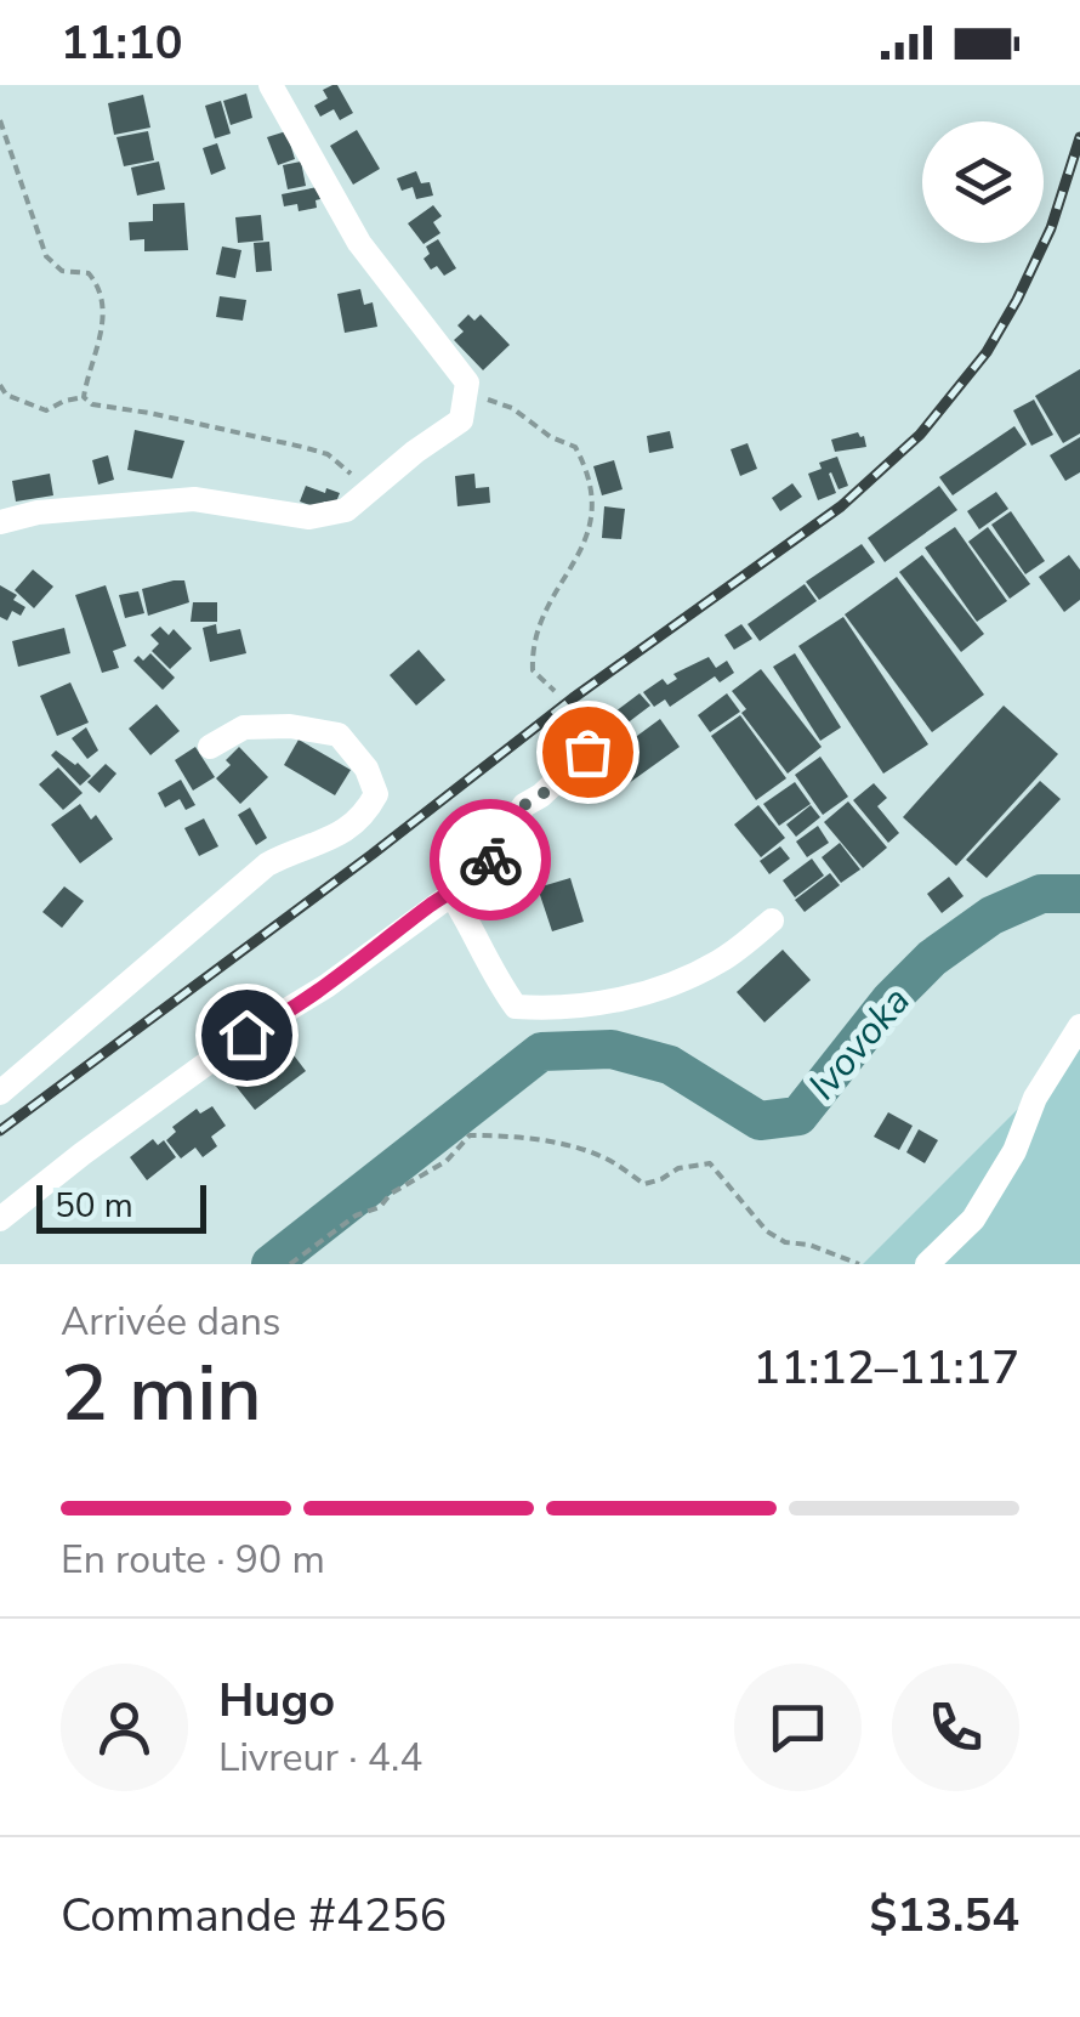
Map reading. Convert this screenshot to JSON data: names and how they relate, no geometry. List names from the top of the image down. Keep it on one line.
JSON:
{"water":["Ivovoka"],"scale_bar":"50 m","page":{"status":"11:10","scale":"50 m","heading":["2 min","Arrivée dans","11:12–11:17"],"panel":["Hugo","Livreur · 4.4","Commande #4256","$13.54"],"bar":"En route · 90 m"}}
